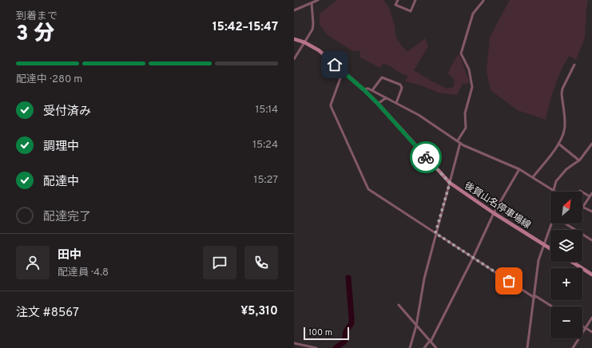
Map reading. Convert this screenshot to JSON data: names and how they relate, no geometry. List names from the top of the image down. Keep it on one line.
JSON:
{"streets":{"main road":["後賀山名停車場線"]},"scale_bar":"100 m","north":"top right","page":{"heading":["3 分","到着まで","15:42–15:47"],"panel":["田中","配達員 · 4.8","注文 #8567","¥5,310"],"bar":"配達中 · 280 m","list":[["受付済み","15:14"],["調理中","15:24"],["配達中","15:27"],"配達完了"],"map_buttons":["+","−"],"scale":"100 m"}}
